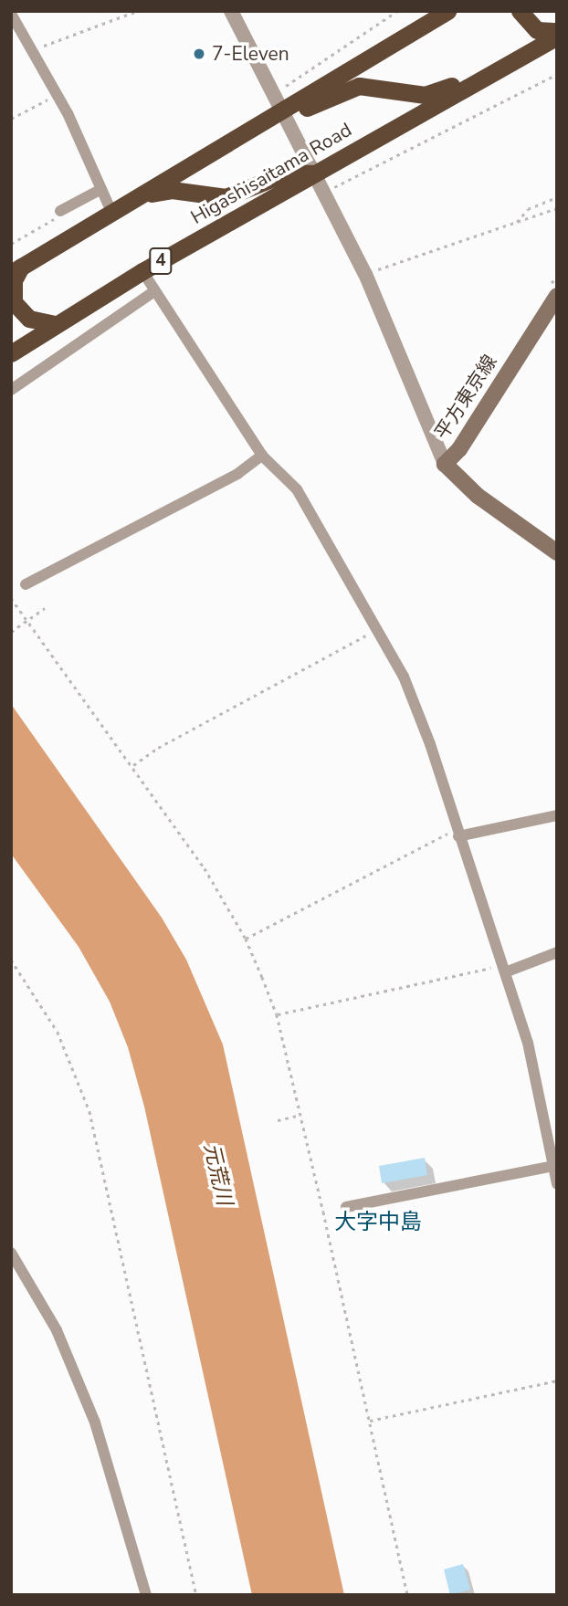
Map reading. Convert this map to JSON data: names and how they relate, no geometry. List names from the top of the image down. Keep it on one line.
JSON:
{"streets":{"highway":["Higashisaitama Road","4"],"main road":["平方東京線"]},"crossings":[["Higashisaitama Road","4"]],"districts":["大字中島"],"water":["元荒川"],"places":["7-Eleven"]}
